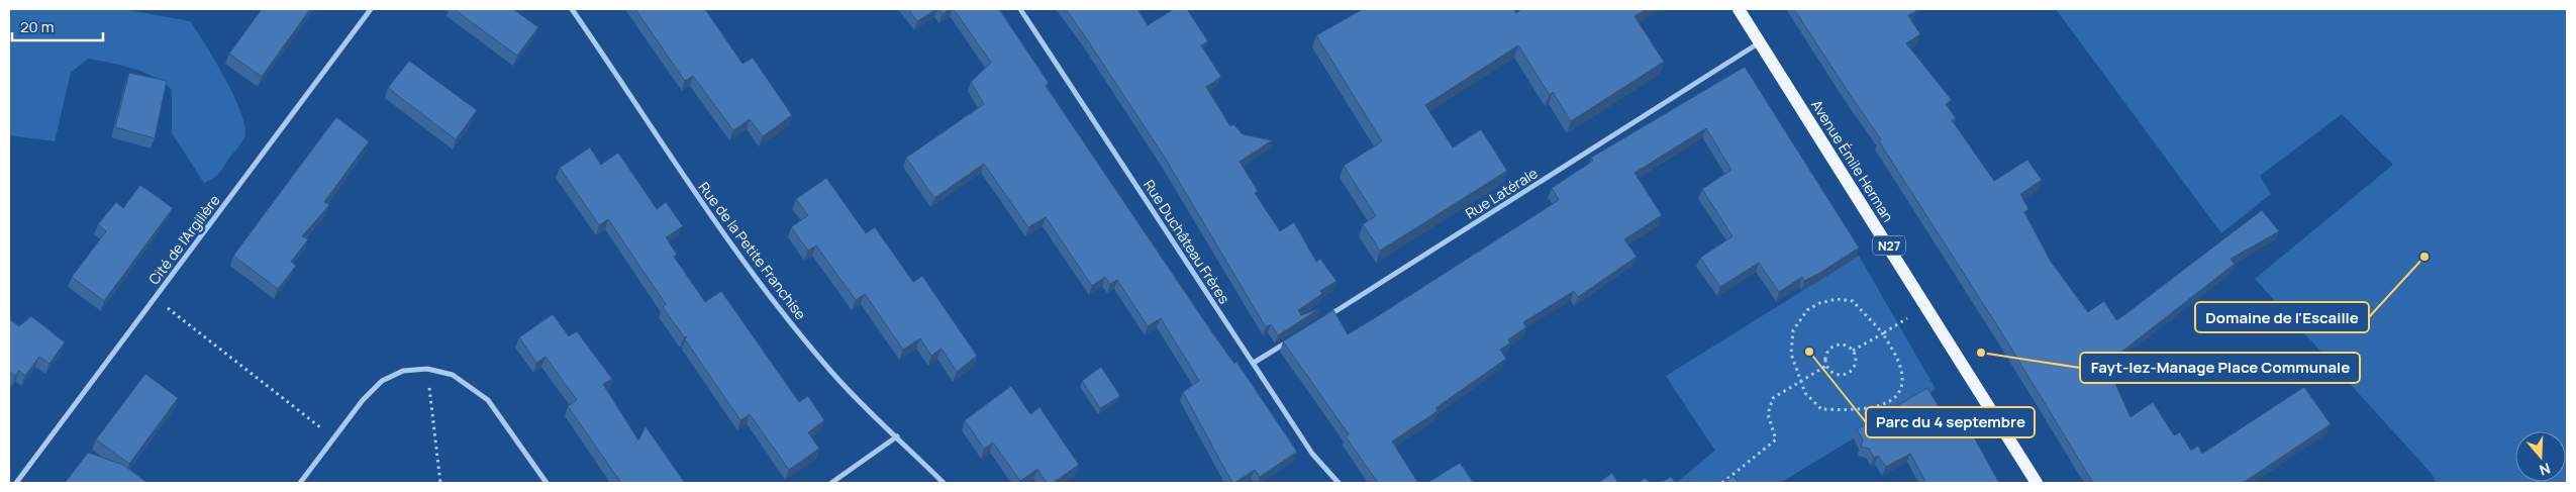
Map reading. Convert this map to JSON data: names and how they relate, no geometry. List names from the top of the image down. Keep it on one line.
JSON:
{"streets":{"main road":["Avenue Émile Herman","N27"],"street":["Rue Latérale","Cité de l'Argilière","Rue Duchâteau Frères","Rue de la Petite Franchise"]},"crossings":[["Avenue Émile Herman","Rue Latérale"]],"places":["Domaine de l'Escaille","Parc du 4 septembre","Fayt-lez-Manage Place Communale"],"scale_bar":"20 m","north":"bottom"}
